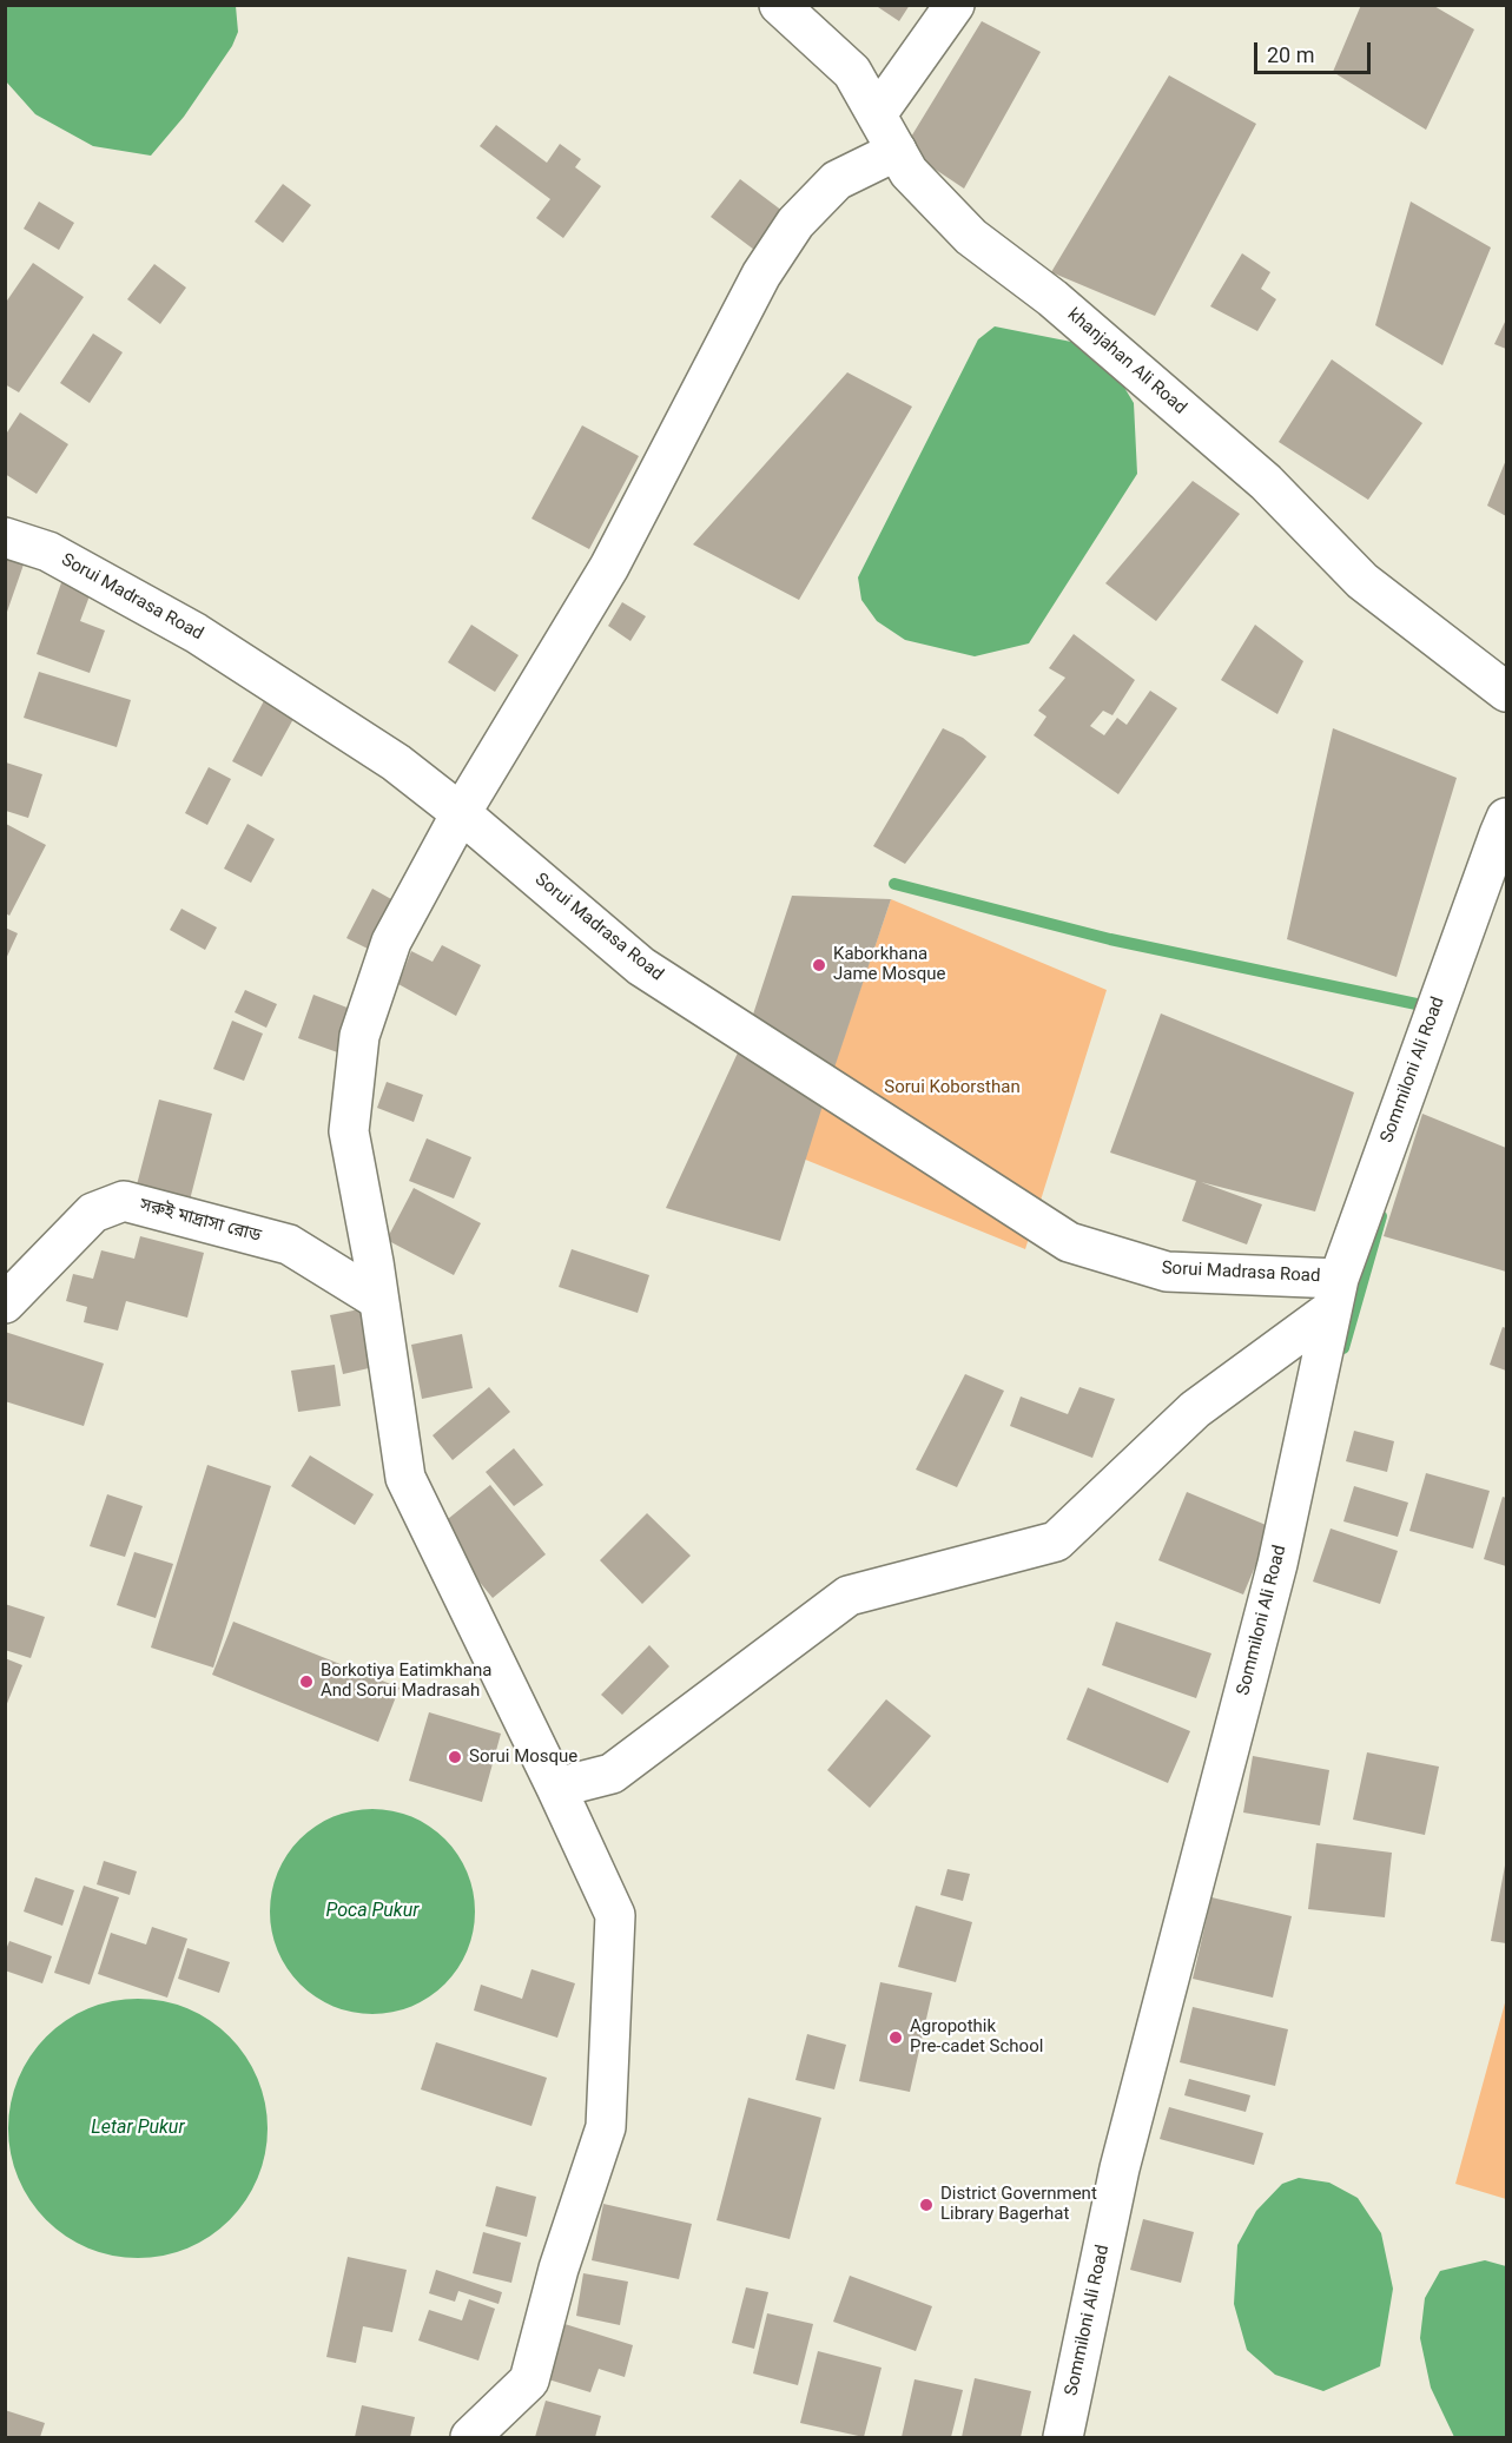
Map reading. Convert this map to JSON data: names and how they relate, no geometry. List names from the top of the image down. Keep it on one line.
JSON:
{"streets":{"street":["khanjahan Ali Road","Sorui Madrasa Road","Sommiloni Ali Road","সরুই মাদ্রাসা রোড"]},"crossings":[["Sorui Madrasa Road","Sommiloni Ali Road"]],"water":["Poca Pukur","Letar Pukur"],"parks":["Sorui Koborsthan"],"places":["Kaborkhana Jame Mosque","Borkotiya Eatimkhana And Sorui Madrasah","Sorui Mosque","Agropothik Pre-cadet School","District Government Library Bagerhat"],"scale_bar":"20 m"}
